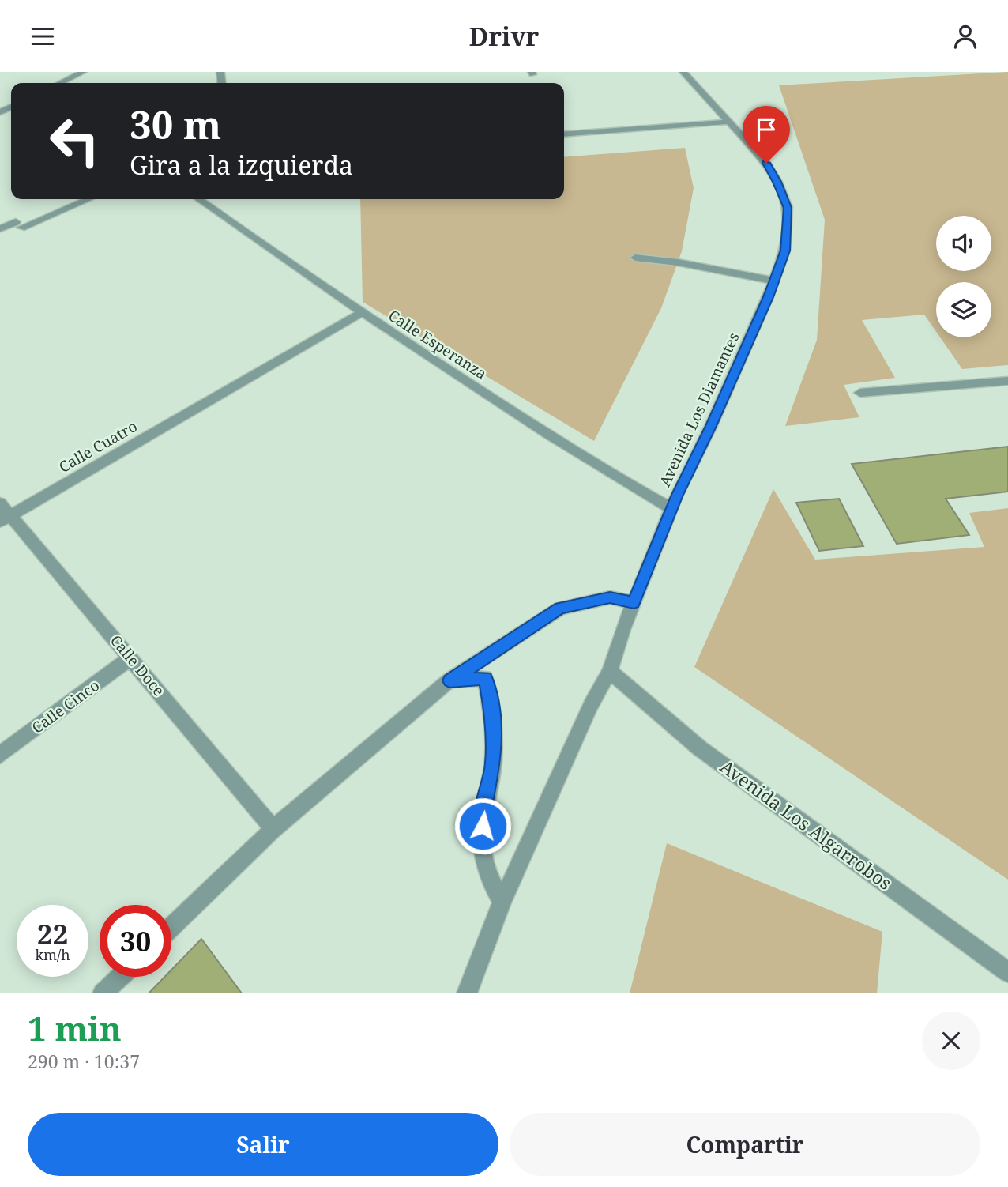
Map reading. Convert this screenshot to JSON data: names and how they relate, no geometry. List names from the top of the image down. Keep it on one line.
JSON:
{"streets":{"street":["Calle Esperanza","Avenida Los Diamantes","Calle Cuatro","Calle Doce","Calle Cinco","Avenida Los Algarrobos"]},"crossings":[["Calle Esperanza","Avenida Los Diamantes"],["Calle Esperanza","Calle Cuatro"],["Avenida Los Diamantes","Avenida Los Algarrobos"],["Calle Cuatro","Calle Doce"],["Calle Doce","Calle Cinco"]],"page":{"header":"Drivr","turn":["30 m","Gira a la izquierda"],"speed":"22 km/h","limit":"30","heading":["1 min","290 m · 10:37"],"buttons":["Salir","Compartir"]}}
